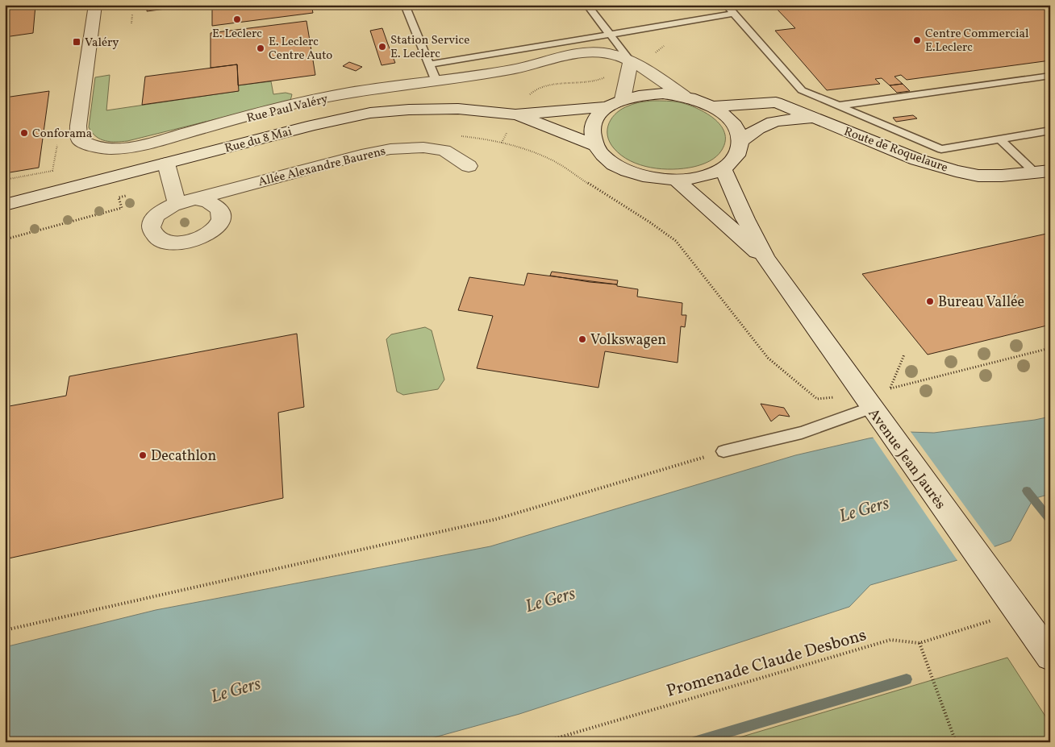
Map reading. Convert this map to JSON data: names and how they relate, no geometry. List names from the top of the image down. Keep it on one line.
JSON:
{"streets":{"street":["Rue Paul Valéry","Rue du 8 Mai","Route de Roquelaure","Allée Alexandre Baurens","Avenue Jean Jaurès"],"path":["Promenade Claude Desbons"]},"crossings":[["Rue Paul Valéry","Rue du 8 Mai"],["Rue Paul Valéry","Route de Roquelaure"],["Rue Paul Valéry","Avenue Jean Jaurès"],["Rue du 8 Mai","Route de Roquelaure"],["Rue du 8 Mai","Avenue Jean Jaurès"],["Route de Roquelaure","Avenue Jean Jaurès"]],"water":["Le Gers"],"places":{"other":["E. Leclerc","Centre Commercial E.Leclerc","Station Service E. Leclerc","E. Leclerc Centre Auto","Conforama","Bureau Vallée","Volkswagen","Decathlon"],"transit":["Valéry"]}}
